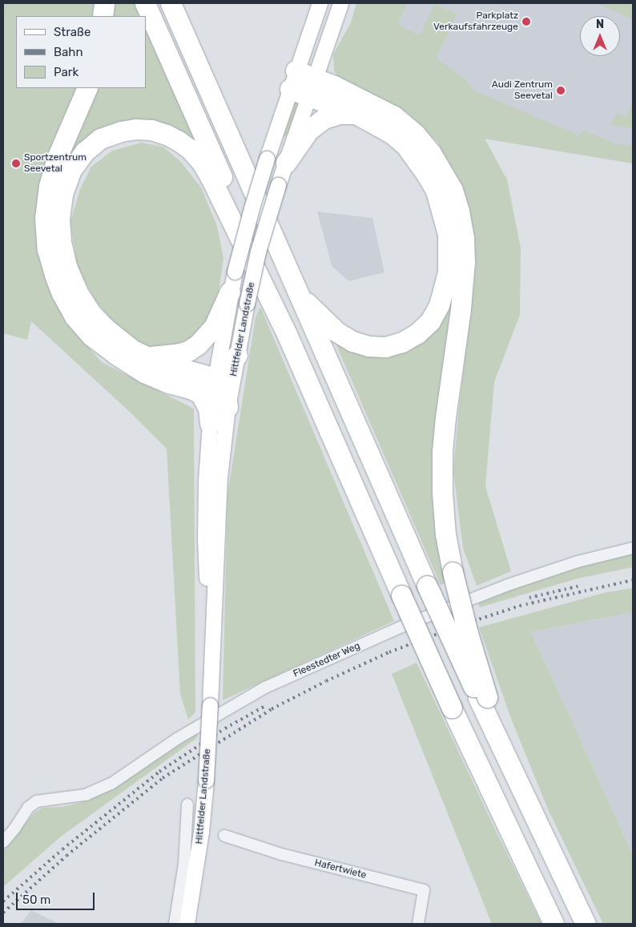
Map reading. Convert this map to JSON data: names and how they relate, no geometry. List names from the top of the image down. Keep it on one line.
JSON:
{"streets":{"main road":["Hittfelder Landstraße"],"street":["Fleestedter Weg","Hafertwiete"]},"places":["Parkplatz Verkaufsfahrzeuge","Audi Zentrum Seevetal","Sportzentrum Seevetal"],"legend":["Straße","Bahn","Park"],"scale_bar":"50 m","north":"top"}
